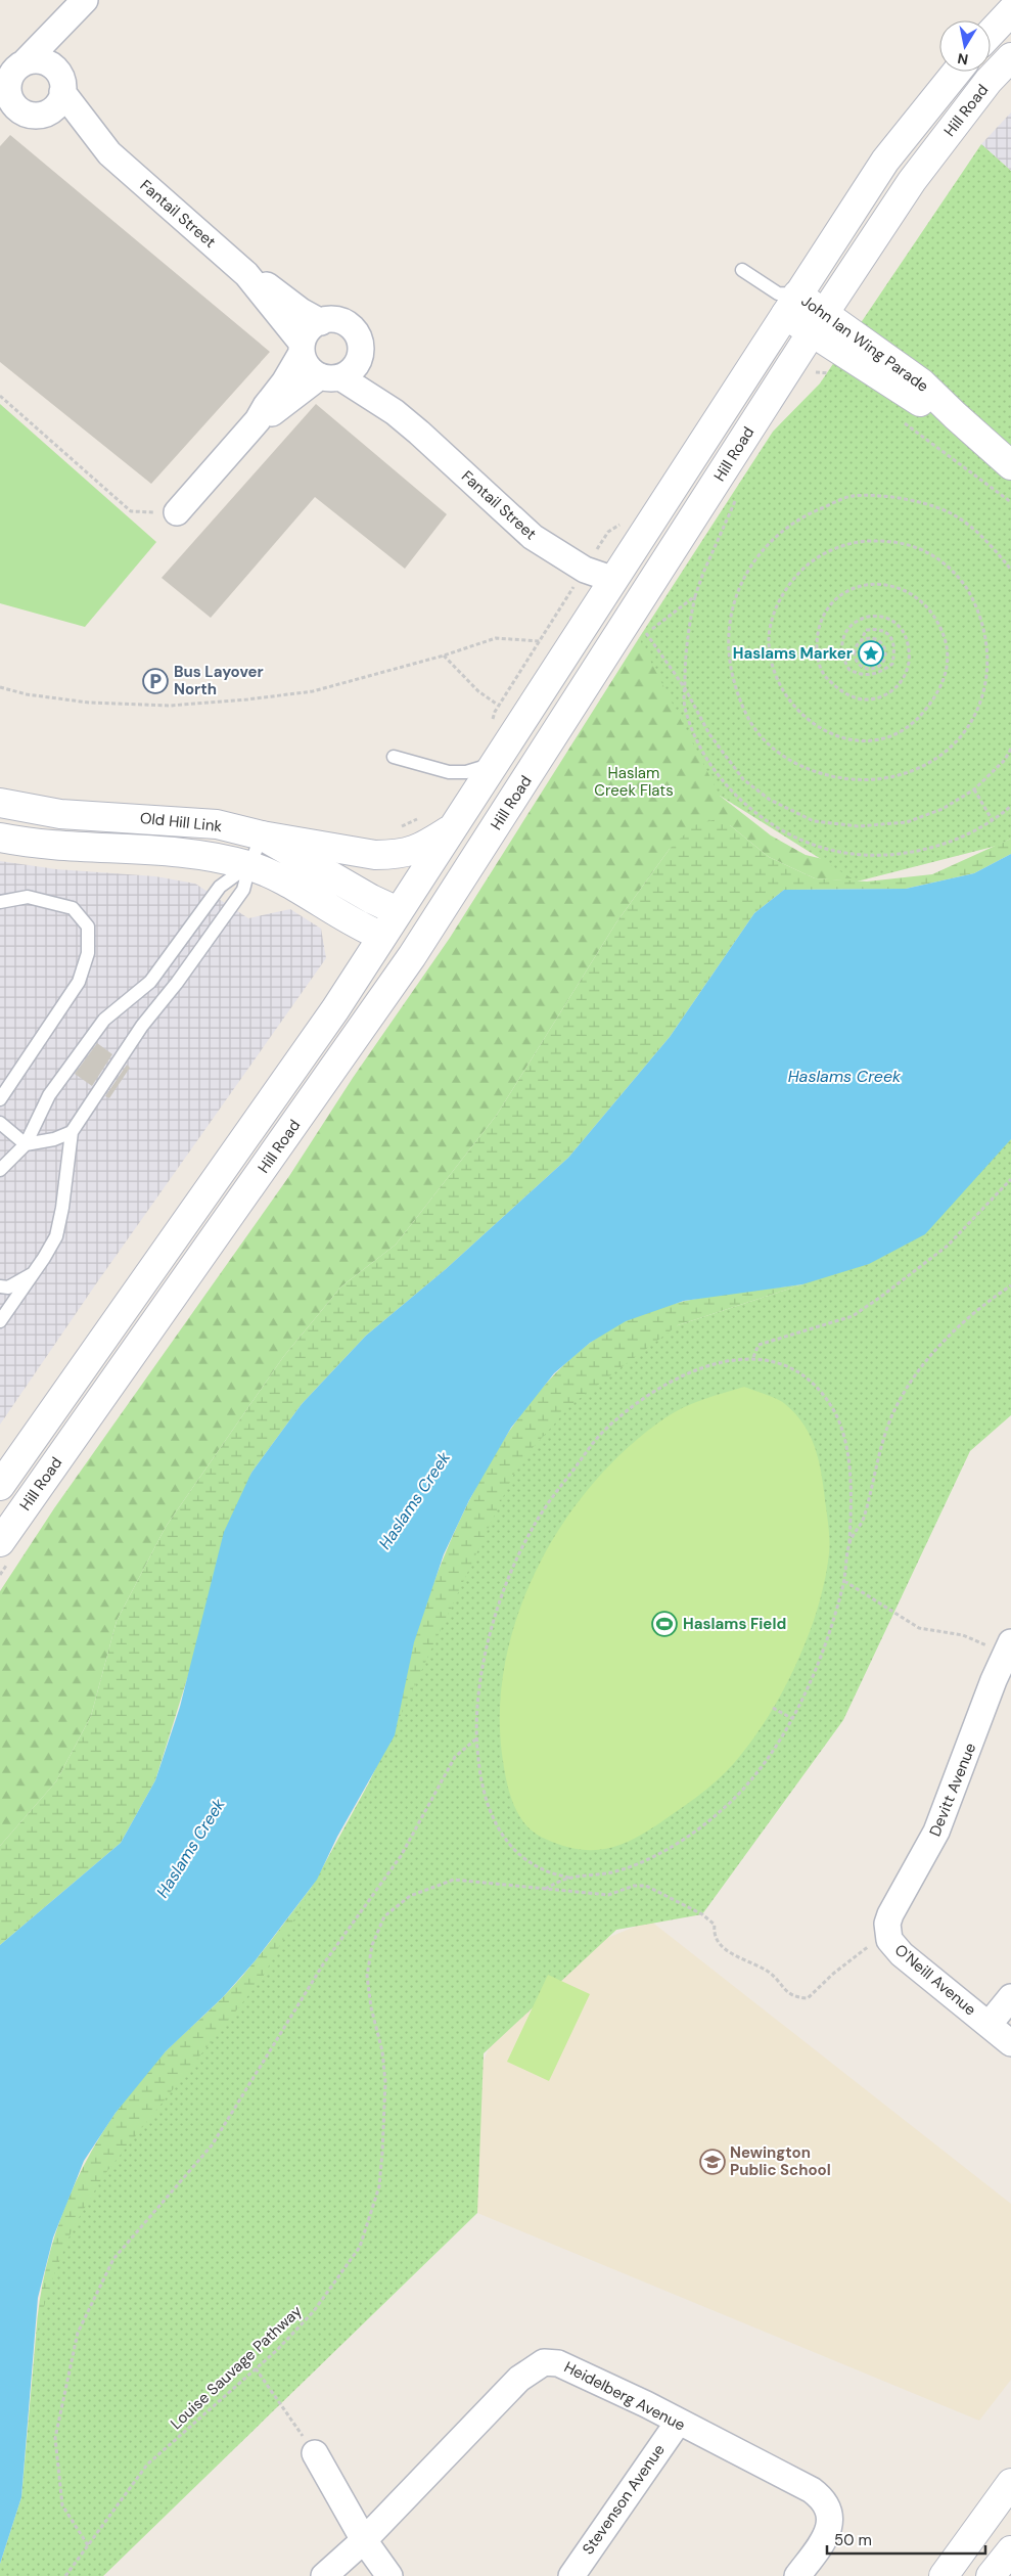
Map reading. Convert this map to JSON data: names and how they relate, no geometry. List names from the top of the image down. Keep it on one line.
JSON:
{"streets":{"main road":["Hill Road","John Ian Wing Parade","Old Hill Link"],"street":["Fantail Street","Devitt Avenue","O'Neill Avenue","Heidelberg Avenue","Stevenson Avenue"],"path":["Louise Sauvage Pathway"]},"crossings":[["Hill Road","Fantail Street"],["Hill Road","John Ian Wing Parade"],["Hill Road","Old Hill Link"],["Devitt Avenue","O'Neill Avenue"],["Devitt Avenue","Louise Sauvage Pathway"],["O'Neill Avenue","Louise Sauvage Pathway"],["Heidelberg Avenue","Stevenson Avenue"]],"water":["Haslams Creek"],"parks":["Haslam Creek Flats"],"places":{"place":["Haslams Marker"],"parking":["Bus Layover North"],"sports":["Haslams Field"],"school or university":["Newington Public School"]},"scale_bar":"50 m","north":"bottom"}
